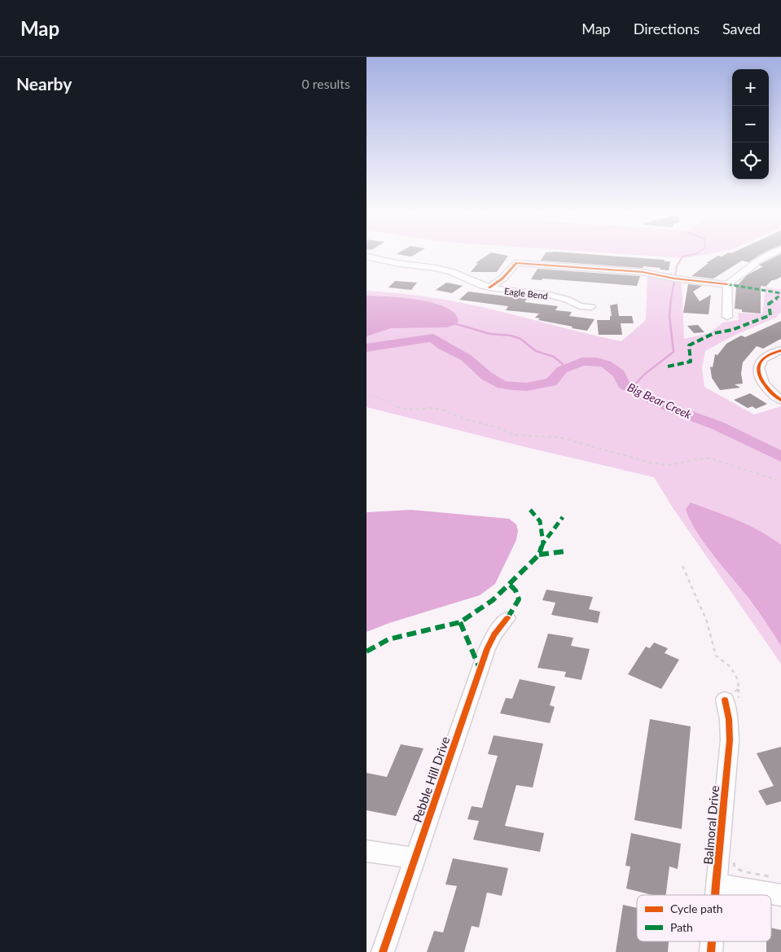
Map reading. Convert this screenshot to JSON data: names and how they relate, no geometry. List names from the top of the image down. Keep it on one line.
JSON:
{"streets":{"street":["Eagle Bend","Pebble Hill Drive","Balmoral Drive"]},"water":["Big Bear Creek"],"legend":["Cycle path","Path"],"page":{"header":"Map","nav":["Map","Directions","Saved"],"heading":["Nearby","0 results"],"map_buttons":["+","−"]}}
